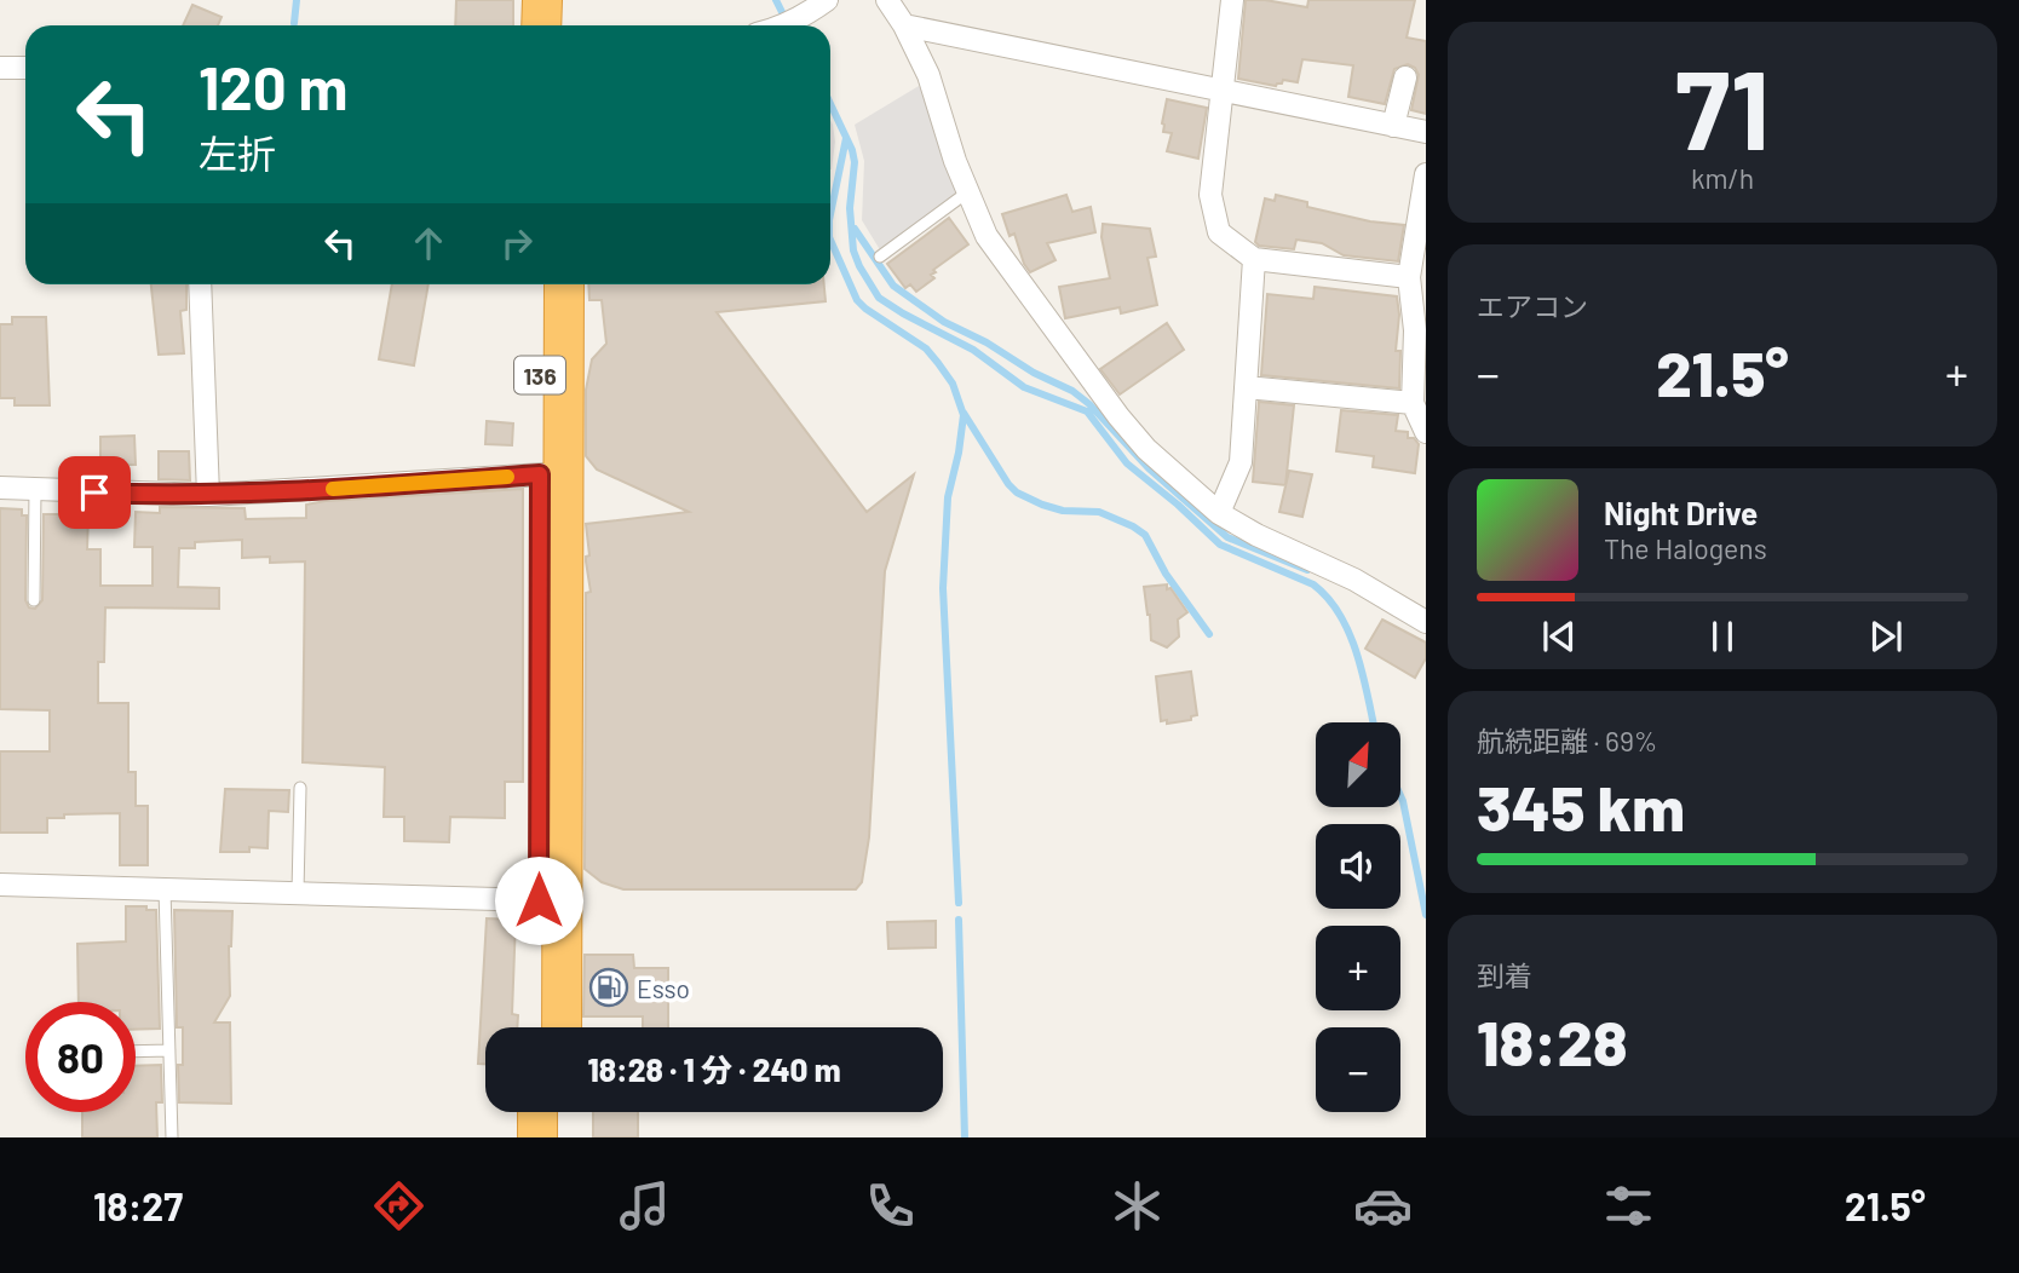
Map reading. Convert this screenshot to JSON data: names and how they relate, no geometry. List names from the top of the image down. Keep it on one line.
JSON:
{"streets":{"highway":["136"]},"places":{"fuel station":["Esso"]},"north":"top right","page":{"tile":[["71","km/h"],"エアコン",["航続距離 · 69%","345 km"],["到着","18:28"]],"turn":["120 m","左折"],"heat":["−","21.5°","+"],"song":["Night Drive","The Halogens"],"map_buttons":["+","−"],"limit":"80","trip":"18:28 · 1 分 · 240 m","tabs":["18:27","21.5°"]}}
